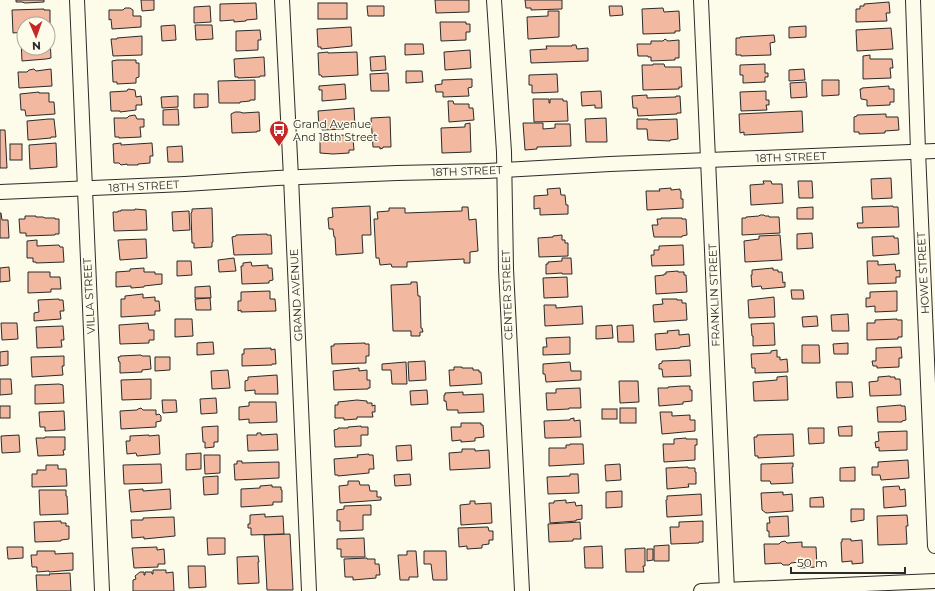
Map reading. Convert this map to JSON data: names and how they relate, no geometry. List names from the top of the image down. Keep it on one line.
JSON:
{"streets":{"street":["18TH STREET","HOWE STREET","GRAND AVENUE","CENTER STREET","FRANKLIN STREET","VILLA STREET"]},"crossings":[["18TH STREET","HOWE STREET"],["18TH STREET","GRAND AVENUE"],["18TH STREET","CENTER STREET"],["18TH STREET","FRANKLIN STREET"],["18TH STREET","VILLA STREET"]],"places":{"bus stop":["Grand Avenue And 18th Street"]},"scale_bar":"50 m","north":"bottom"}
